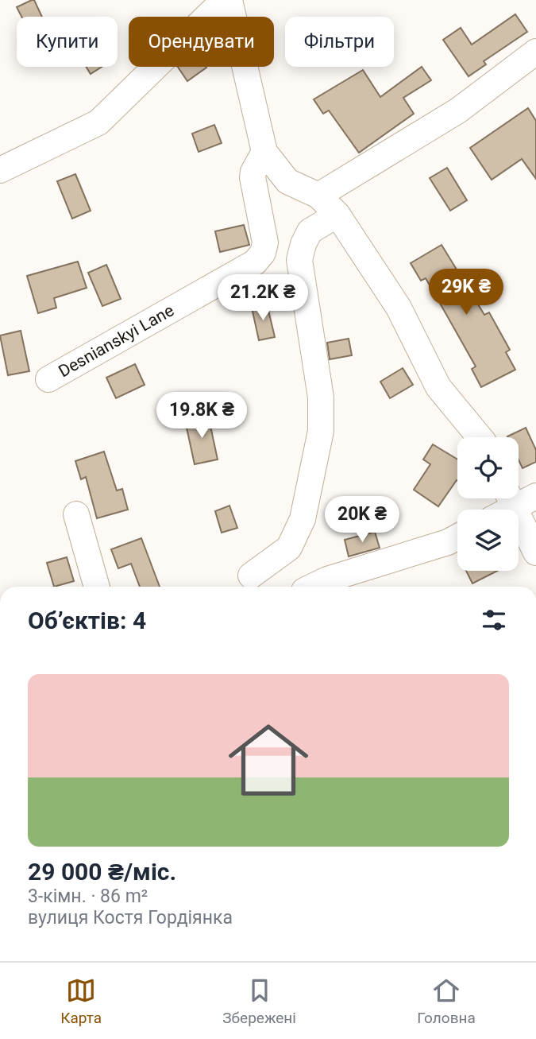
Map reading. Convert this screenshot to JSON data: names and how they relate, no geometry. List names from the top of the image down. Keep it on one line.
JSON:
{"streets":{"street":["Desnianskyi Lane"]},"page":{"chip":["Купити","Орендувати","Фільтри"],"price":["29K ₴","21.2K ₴","19.8K ₴","20K ₴"],"heading":"Об’єктів: 4","list":[{"name":"29 000 ₴/міс.","note":"3-кімн. · 86 m² · вулиця Костя Гордіянка"}],"tabs":["Карта","Збережені","Головна"]}}
